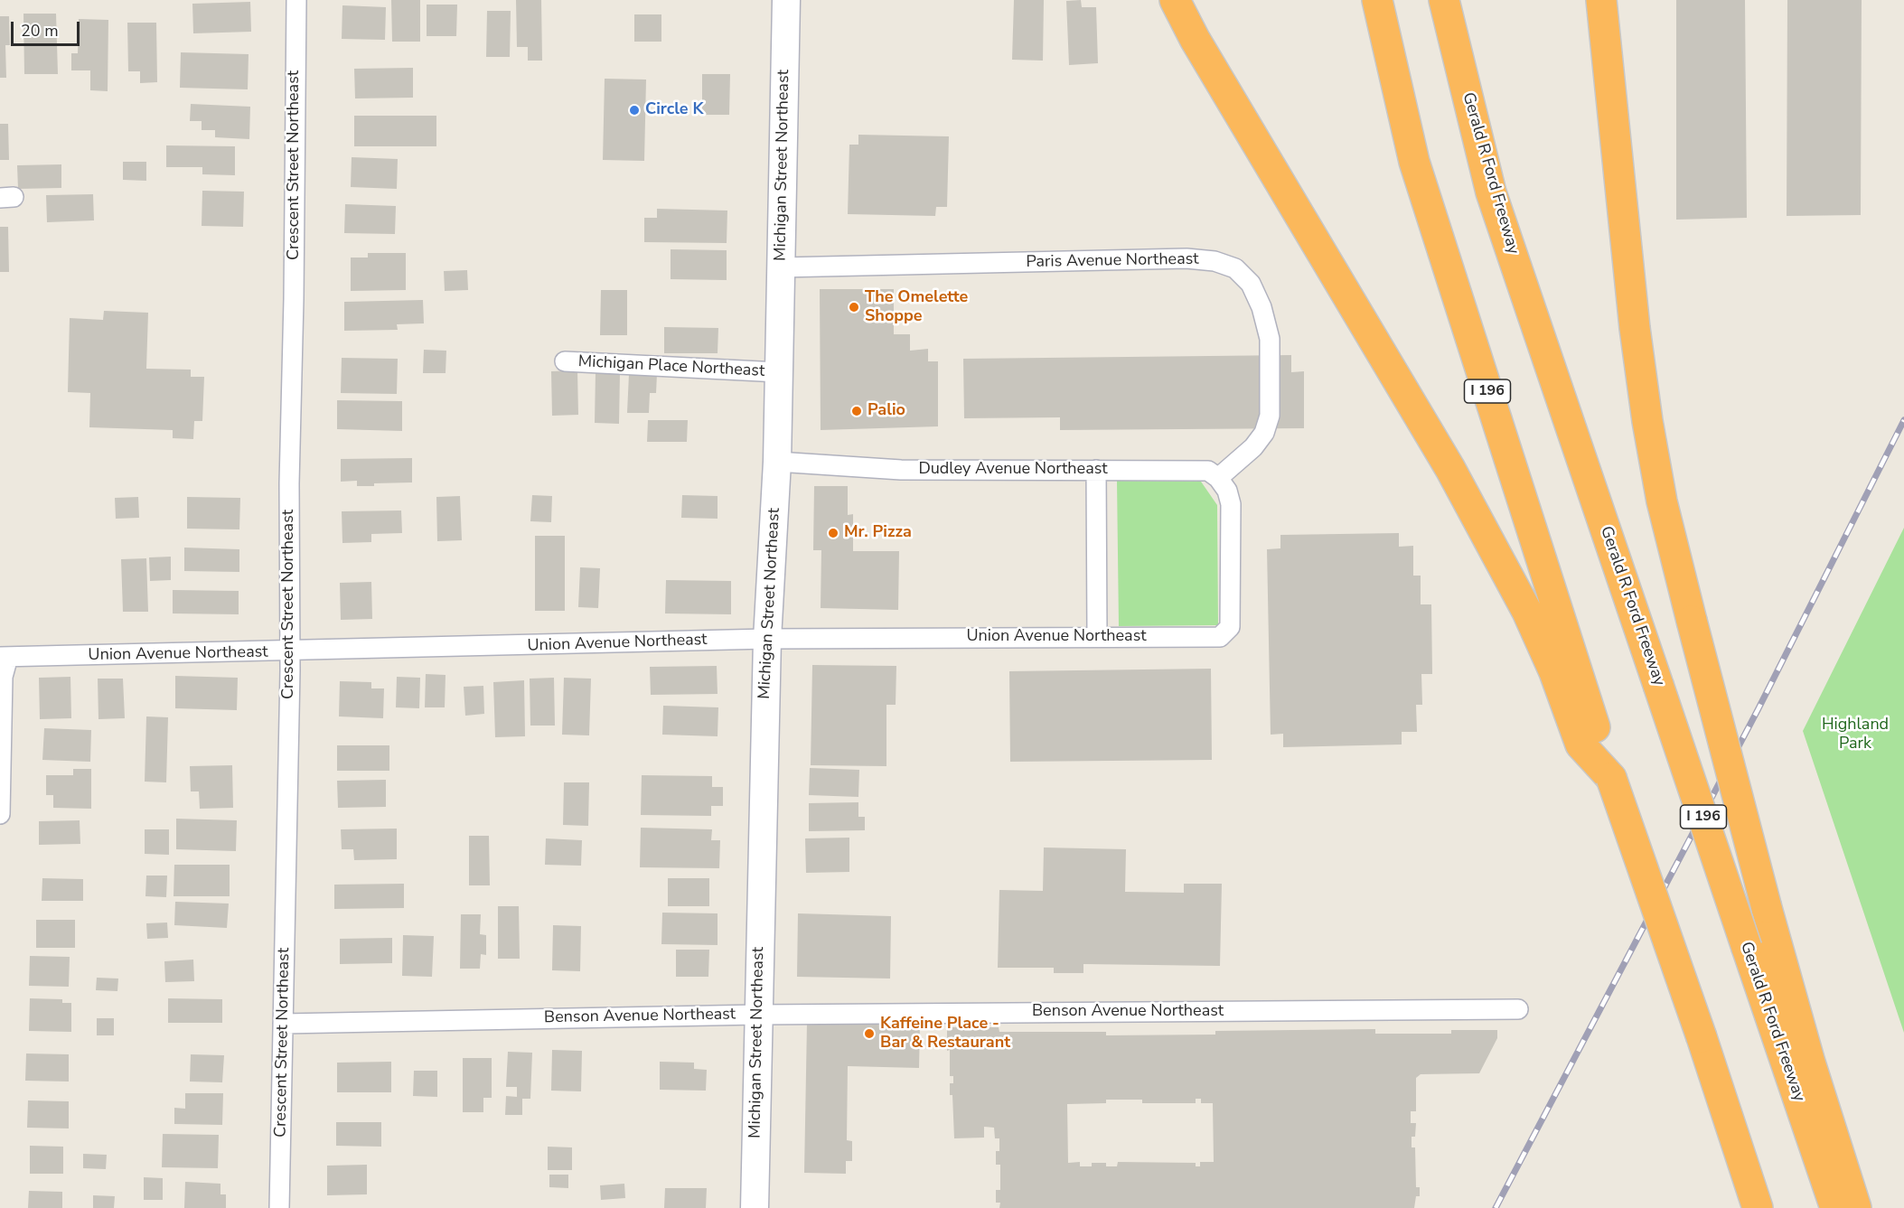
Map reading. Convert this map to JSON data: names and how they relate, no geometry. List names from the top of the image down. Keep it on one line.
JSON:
{"streets":{"highway":["Gerald R Ford Freeway","I 196"],"main road":["Michigan Street Northeast"],"street":["Crescent Street Northeast","Paris Avenue Northeast","Michigan Place Northeast","Dudley Avenue Northeast","Union Avenue Northeast","Benson Avenue Northeast"]},"crossings":[["Crescent Street Northeast","Union Avenue Northeast"],["Crescent Street Northeast","Benson Avenue Northeast"],["Michigan Street Northeast","Paris Avenue Northeast"],["Michigan Street Northeast","Michigan Place Northeast"],["Michigan Street Northeast","Dudley Avenue Northeast"],["Michigan Street Northeast","Union Avenue Northeast"],["Michigan Street Northeast","Benson Avenue Northeast"],["Paris Avenue Northeast","Dudley Avenue Northeast"],["Paris Avenue Northeast","Union Avenue Northeast"],["Dudley Avenue Northeast","Union Avenue Northeast"]],"parks":["Highland Park"],"places":["Circle K","The Omelette Shoppe","Palio","Mr. Pizza","Kaffeine Place - Bar & Restaurant"],"scale_bar":"20 m"}
